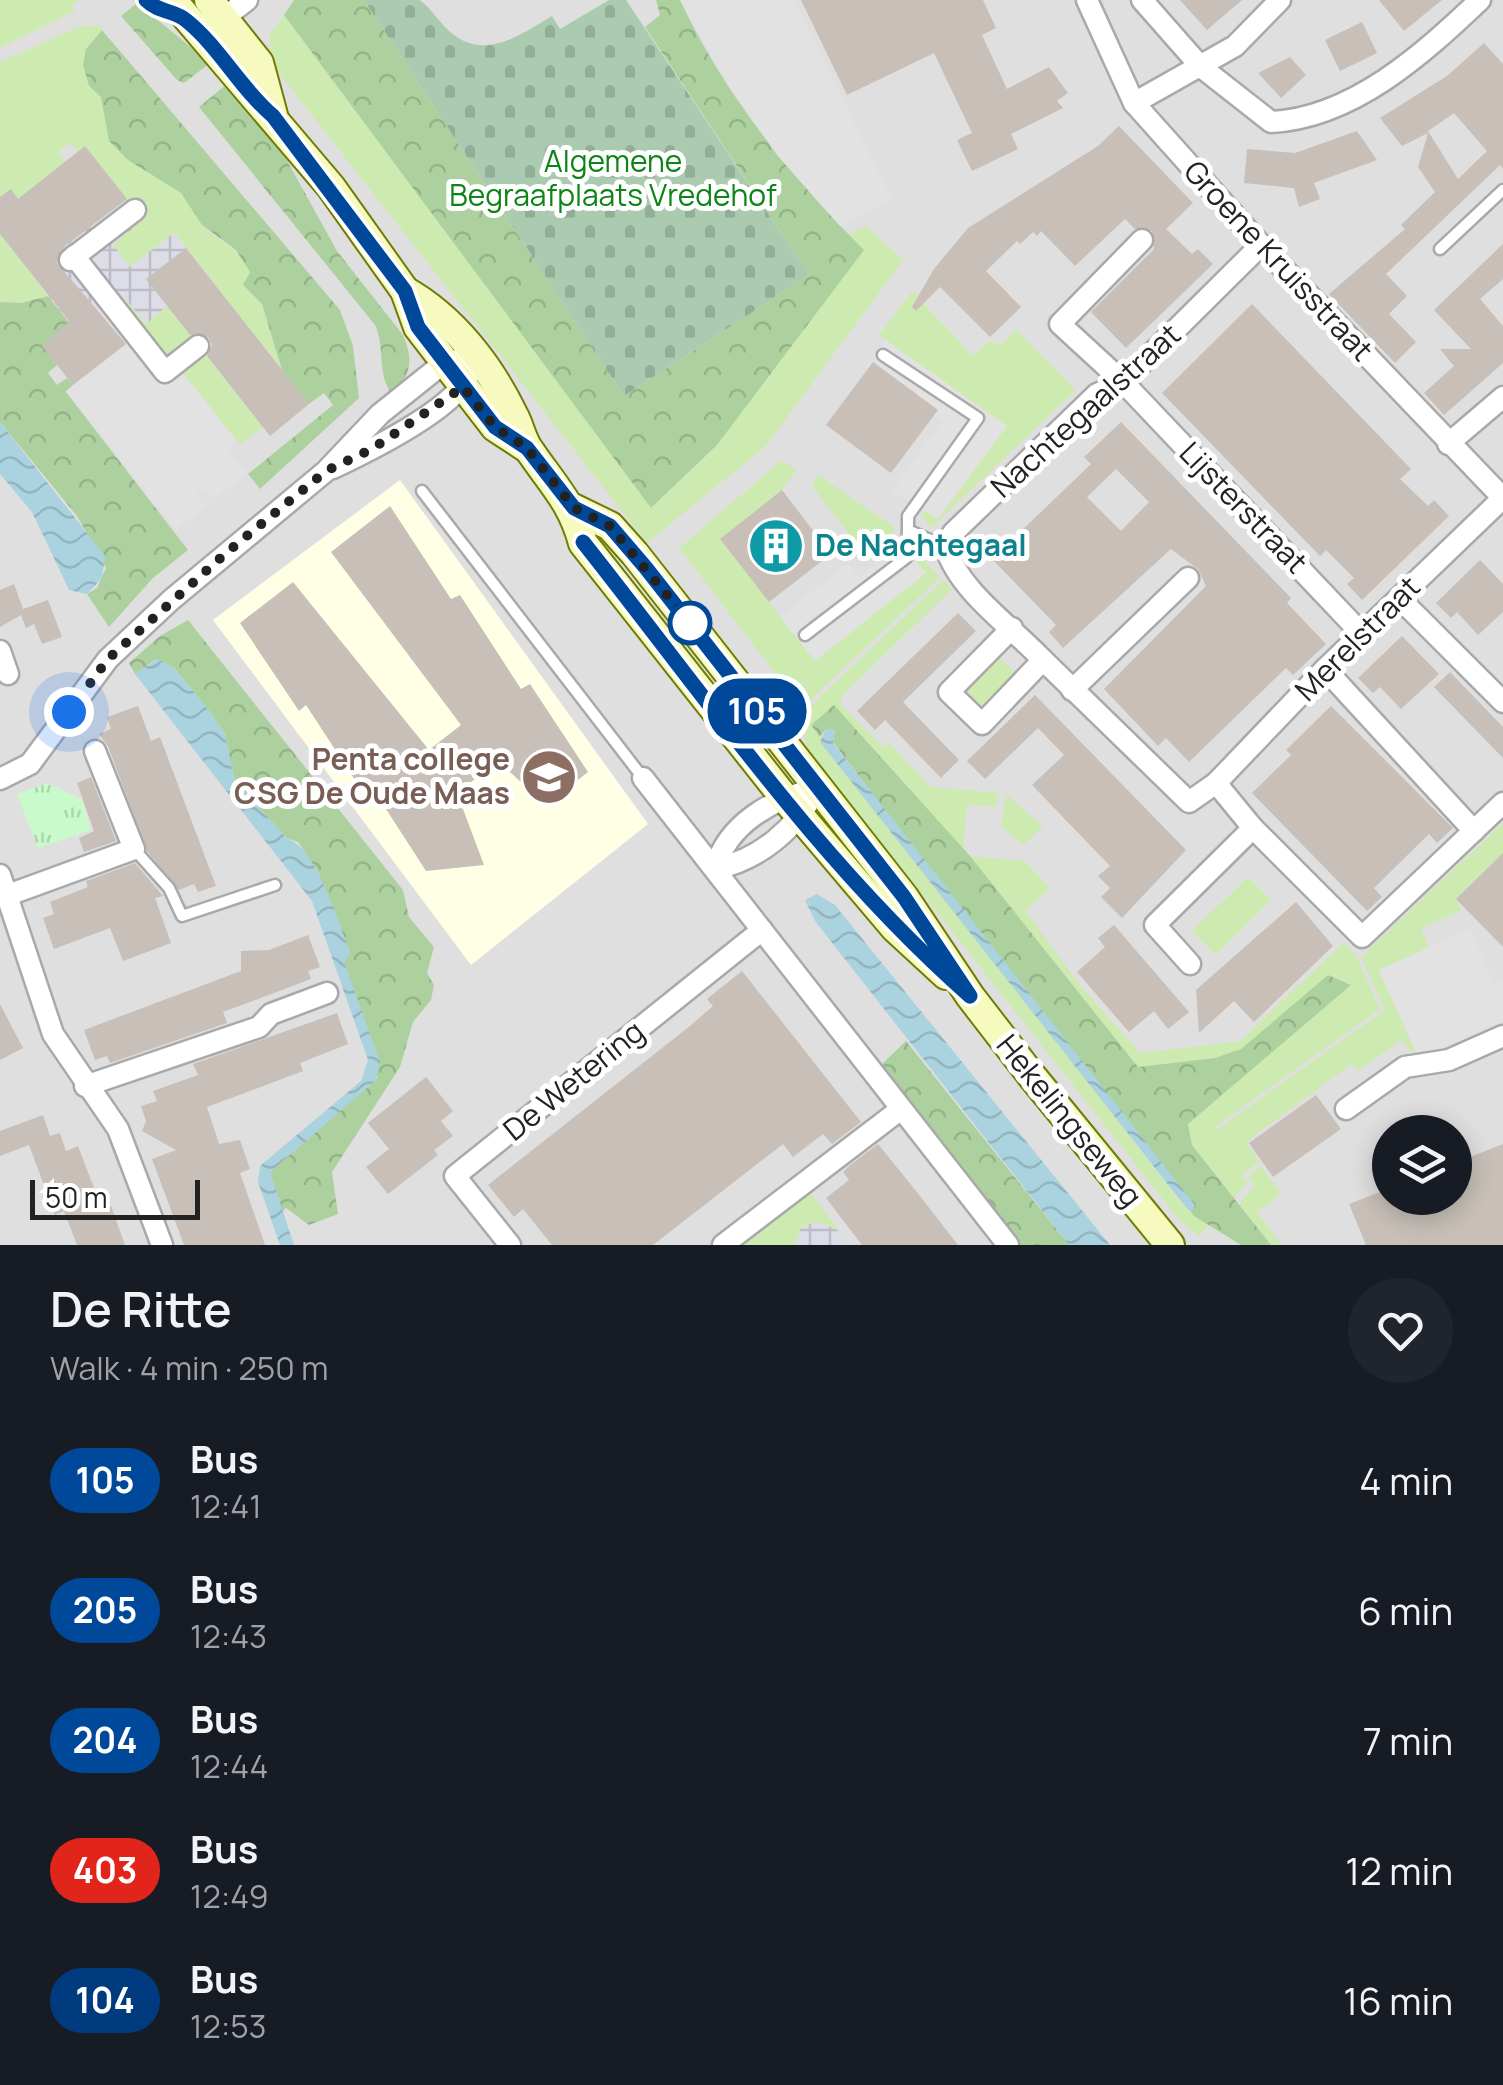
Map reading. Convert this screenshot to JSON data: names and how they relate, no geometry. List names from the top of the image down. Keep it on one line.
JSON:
{"streets":{"street":["Groene Kruisstraat","Nachtegaalstraat","Lijsterstraat","Merelstraat","De Wetering","Hekelingseweg"]},"crossings":[["Groene Kruisstraat","Nachtegaalstraat"],["Groene Kruisstraat","Merelstraat"],["Nachtegaalstraat","Lijsterstraat"],["Lijsterstraat","Merelstraat"]],"parks":["Algemene Begraafplaats Vredehof"],"places":{"building":["De Nachtegaal"],"school or university":["Penta college CSG De Oude Maas"]},"lines":["bus line 105"],"scale_bar":"50 m","page":{"on_map":"105","scale":"50 m","heading":["De Ritte","Walk · 4 min · 250 m"],"list":[{"mark":"105","name":"Bus","note":"12:41","value":"4 min"},{"mark":"205","name":"Bus","note":"12:43","value":"6 min"},{"mark":"204","name":"Bus","note":"12:44","value":"7 min"},{"mark":"403","name":"Bus","note":"12:49","value":"12 min"},{"mark":"104","name":"Bus","note":"12:53","value":"16 min"}]}}
